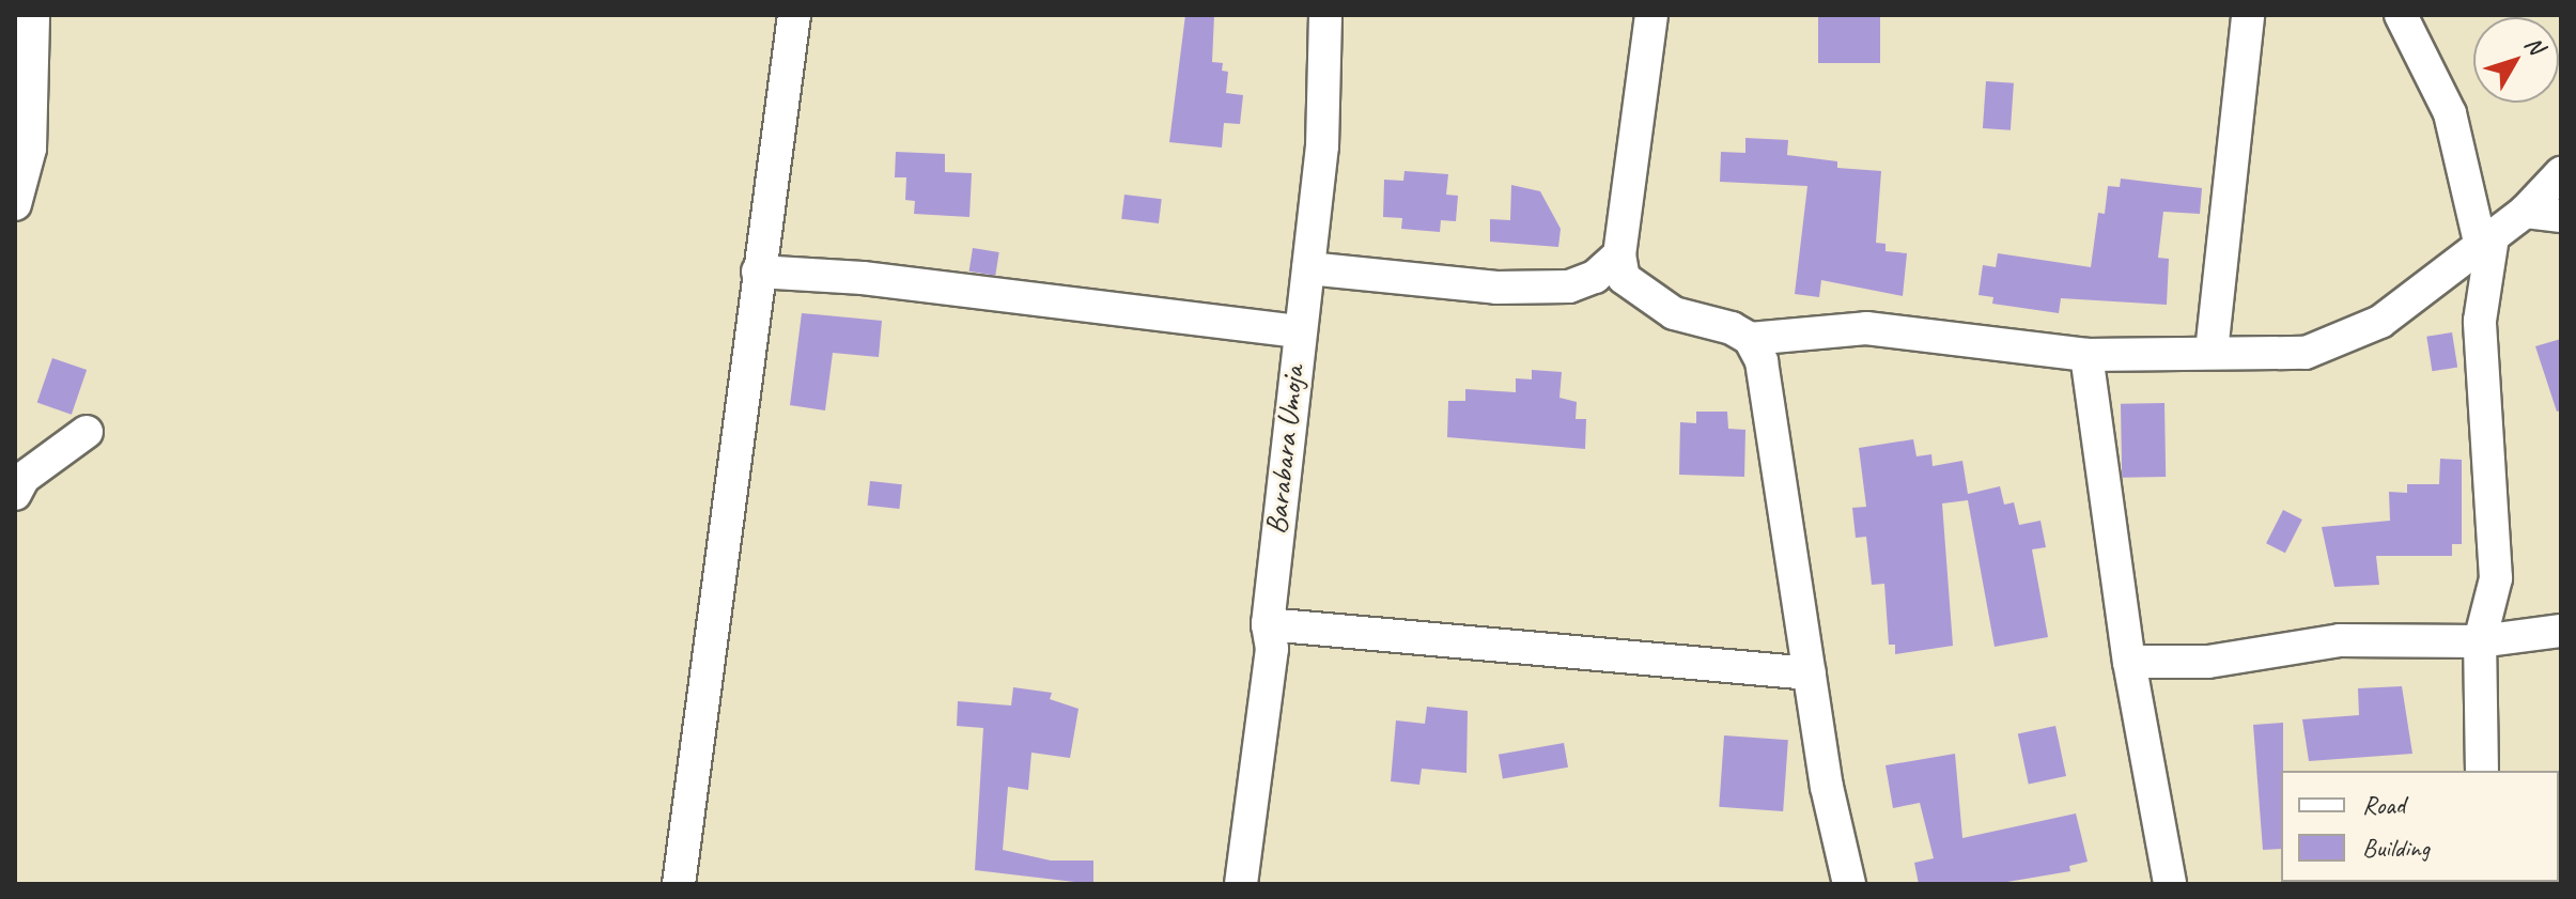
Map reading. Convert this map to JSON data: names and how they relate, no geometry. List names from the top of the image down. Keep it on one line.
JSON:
{"streets":{"street":["Barabara Umoja"]},"legend":["Road","Building"],"north":"top right"}
